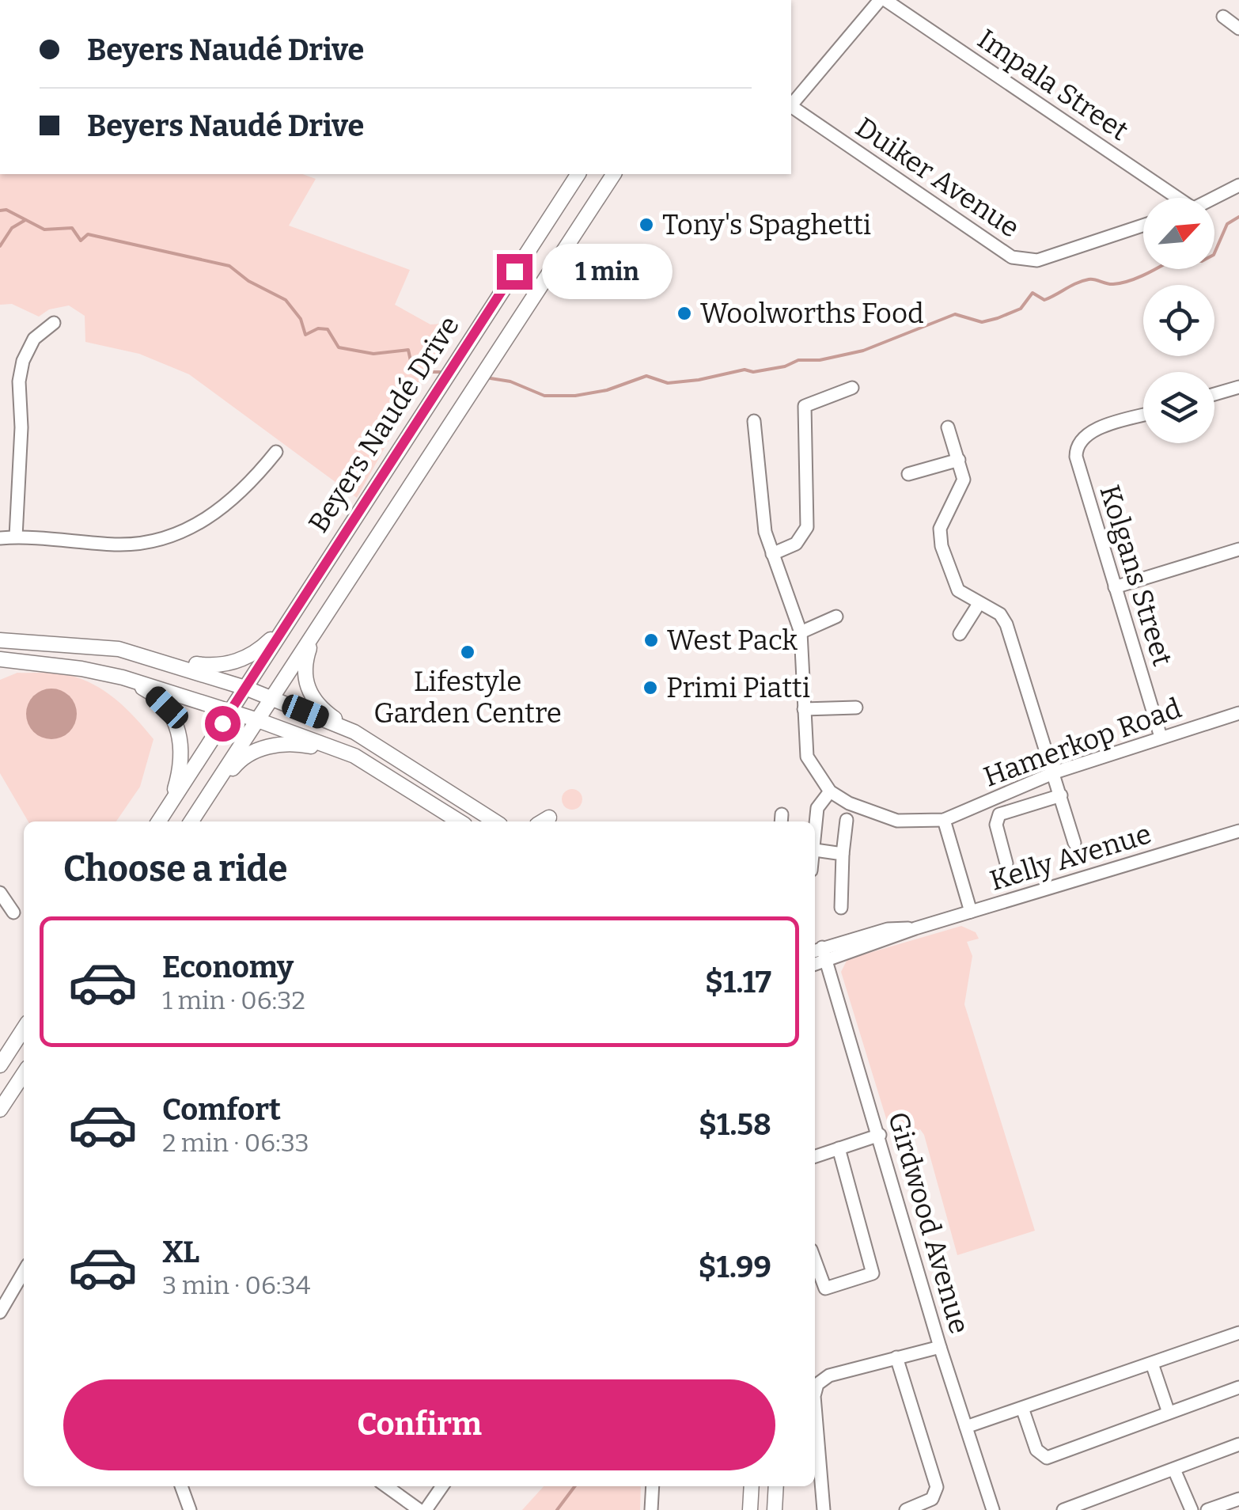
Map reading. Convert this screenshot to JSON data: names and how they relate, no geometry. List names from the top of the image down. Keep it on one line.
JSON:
{"streets":{"main road":["Beyers Naudé Drive"],"street":["Impala Street","Duiker Avenue","Kolgans Street","Hamerkop Road","Kelly Avenue","Girdwood Avenue"]},"crossings":[["Kolgans Street","Hamerkop Road"],["Kelly Avenue","Girdwood Avenue"]],"places":["Tony's Spaghetti","Woolworths Food","West Pack","Lifestyle Garden Centre","Primi Piatti"],"north":"top right","page":{"banner":["Beyers Naudé Drive","Beyers Naudé Drive"],"bubble":"1 min","heading":"Choose a ride","list":[{"name":"Economy","note":"1 min · 06:32","value":"$1.17"},{"name":"Comfort","note":"2 min · 06:33","value":"$1.58"},{"name":"XL","note":"3 min · 06:34","value":"$1.99"}],"buttons":"Confirm"}}
